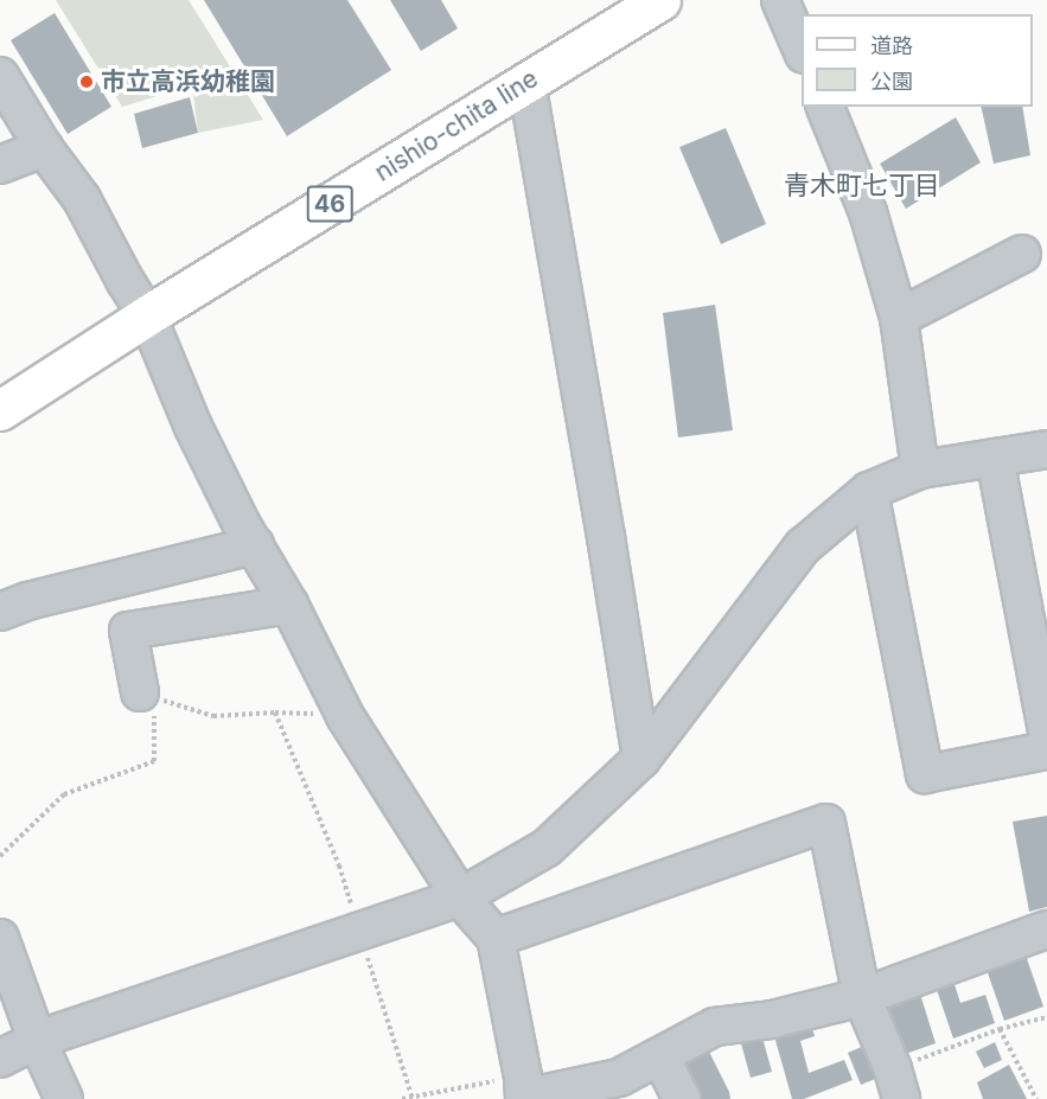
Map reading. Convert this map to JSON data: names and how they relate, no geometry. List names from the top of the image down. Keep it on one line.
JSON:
{"streets":{"main road":["nishio-chita line","46"]},"districts":["青木町七丁目"],"places":["市立高浜幼稚園"],"legend":["道路","公園"]}
